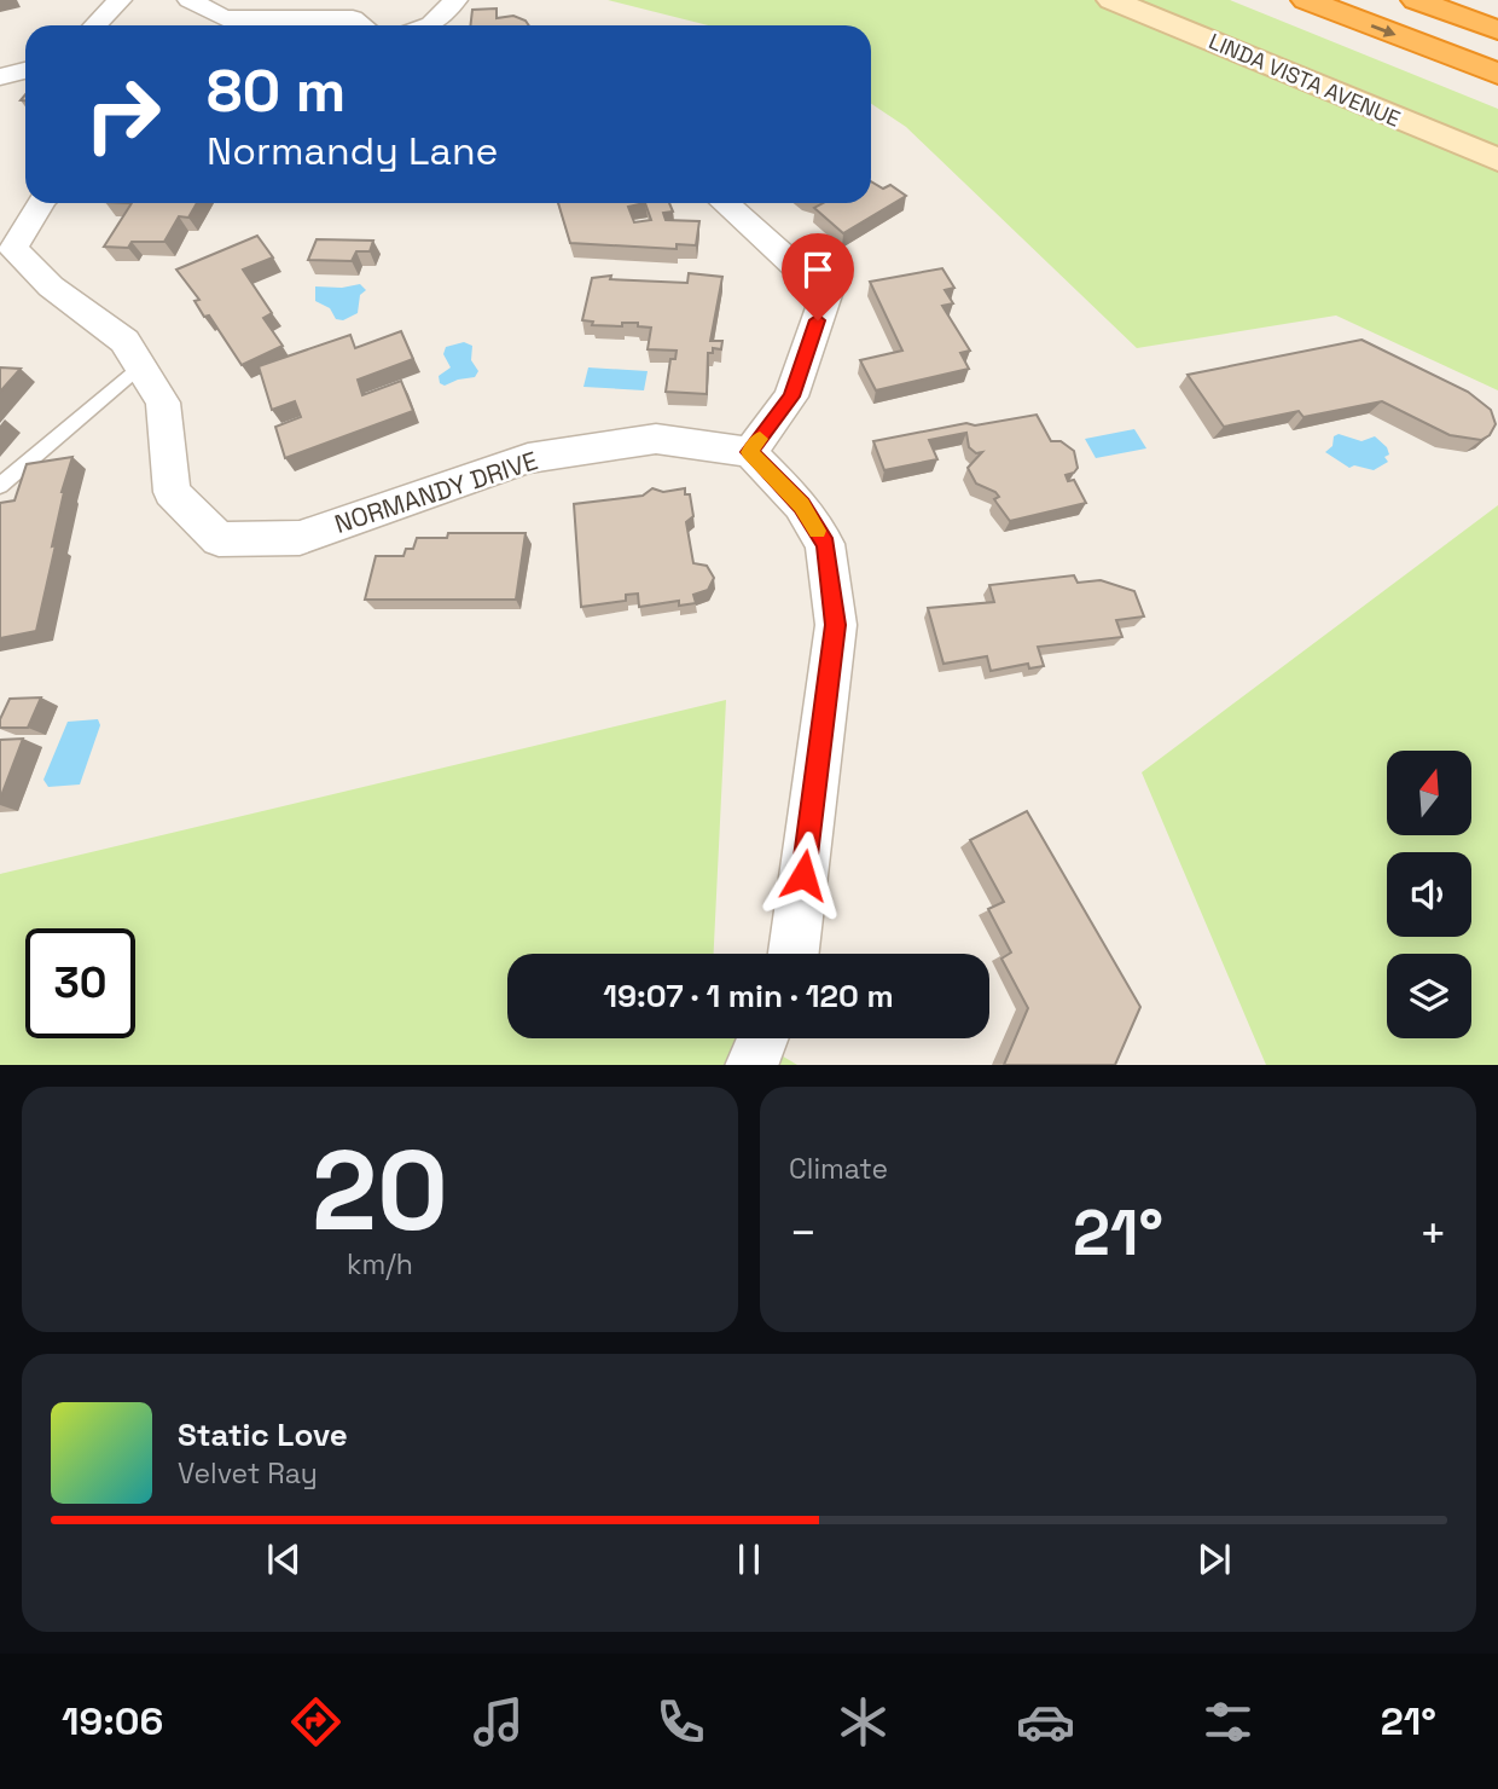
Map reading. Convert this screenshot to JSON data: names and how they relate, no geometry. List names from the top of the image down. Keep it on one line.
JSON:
{"streets":{"main road":["LINDA VISTA AVENUE"],"street":["NORMANDY DRIVE"]},"north":"top","page":{"turn":["80 m","Normandy Lane"],"limit":"30","trip":"19:07 · 1 min · 120 m","tile":[["20","km/h"],"Climate"],"heat":["−","21°","+"],"song":["Static Love","Velvet Ray"],"tabs":["19:06","21°"]}}
